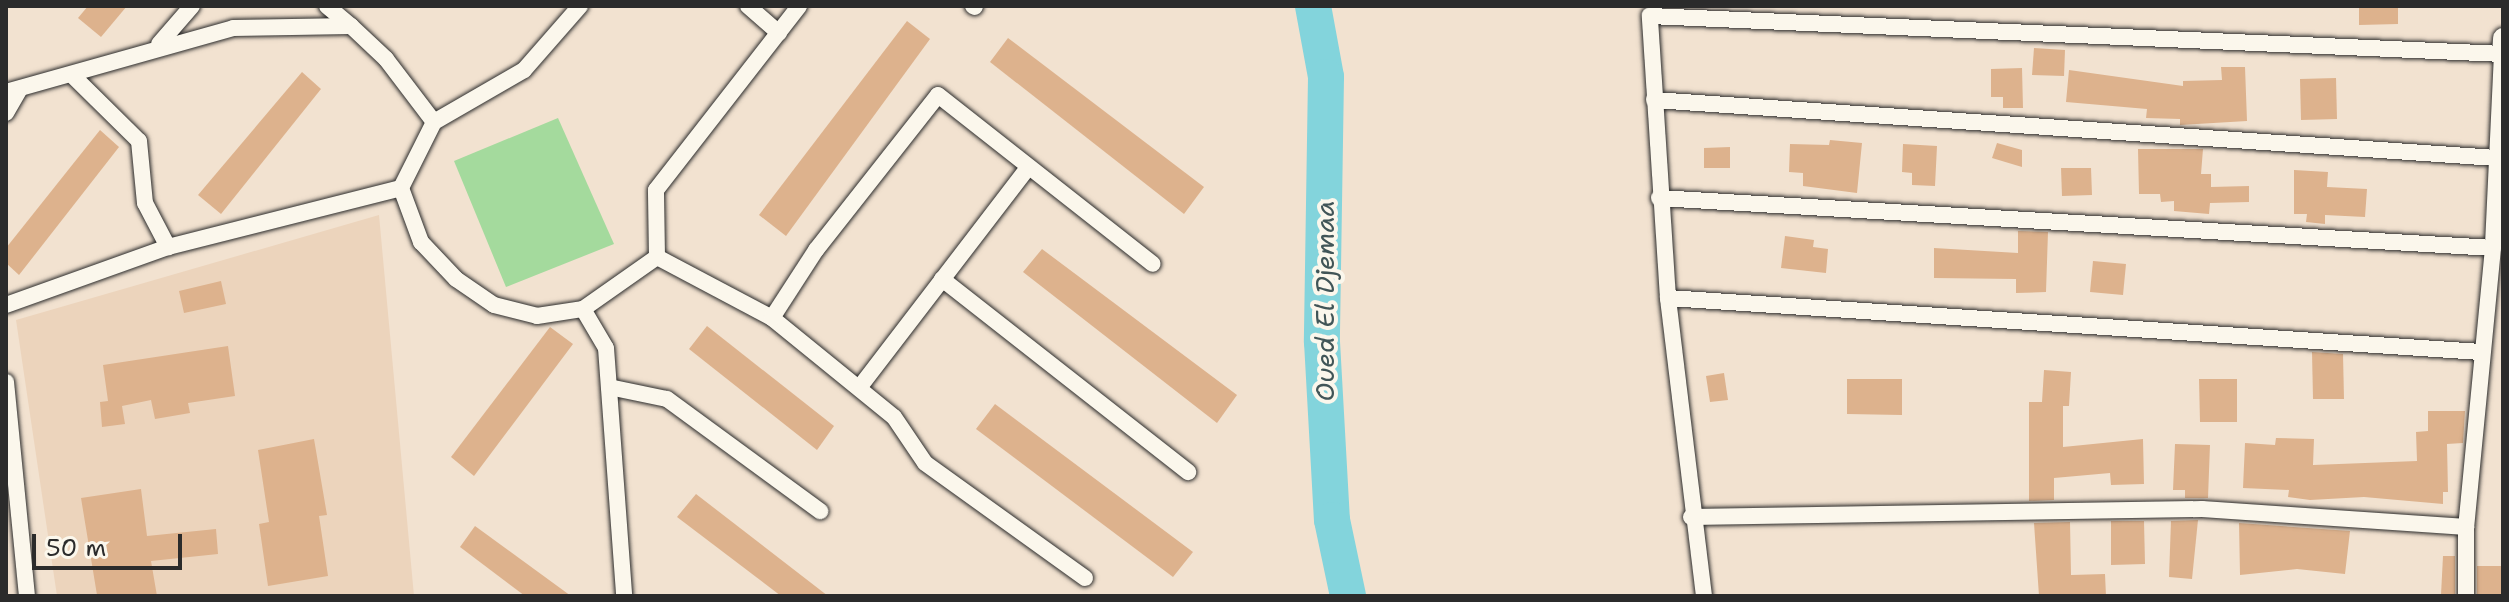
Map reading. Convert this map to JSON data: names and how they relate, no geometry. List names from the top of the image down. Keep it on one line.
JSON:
{"water":["Oued El Djemaa"],"scale_bar":"50 m"}
